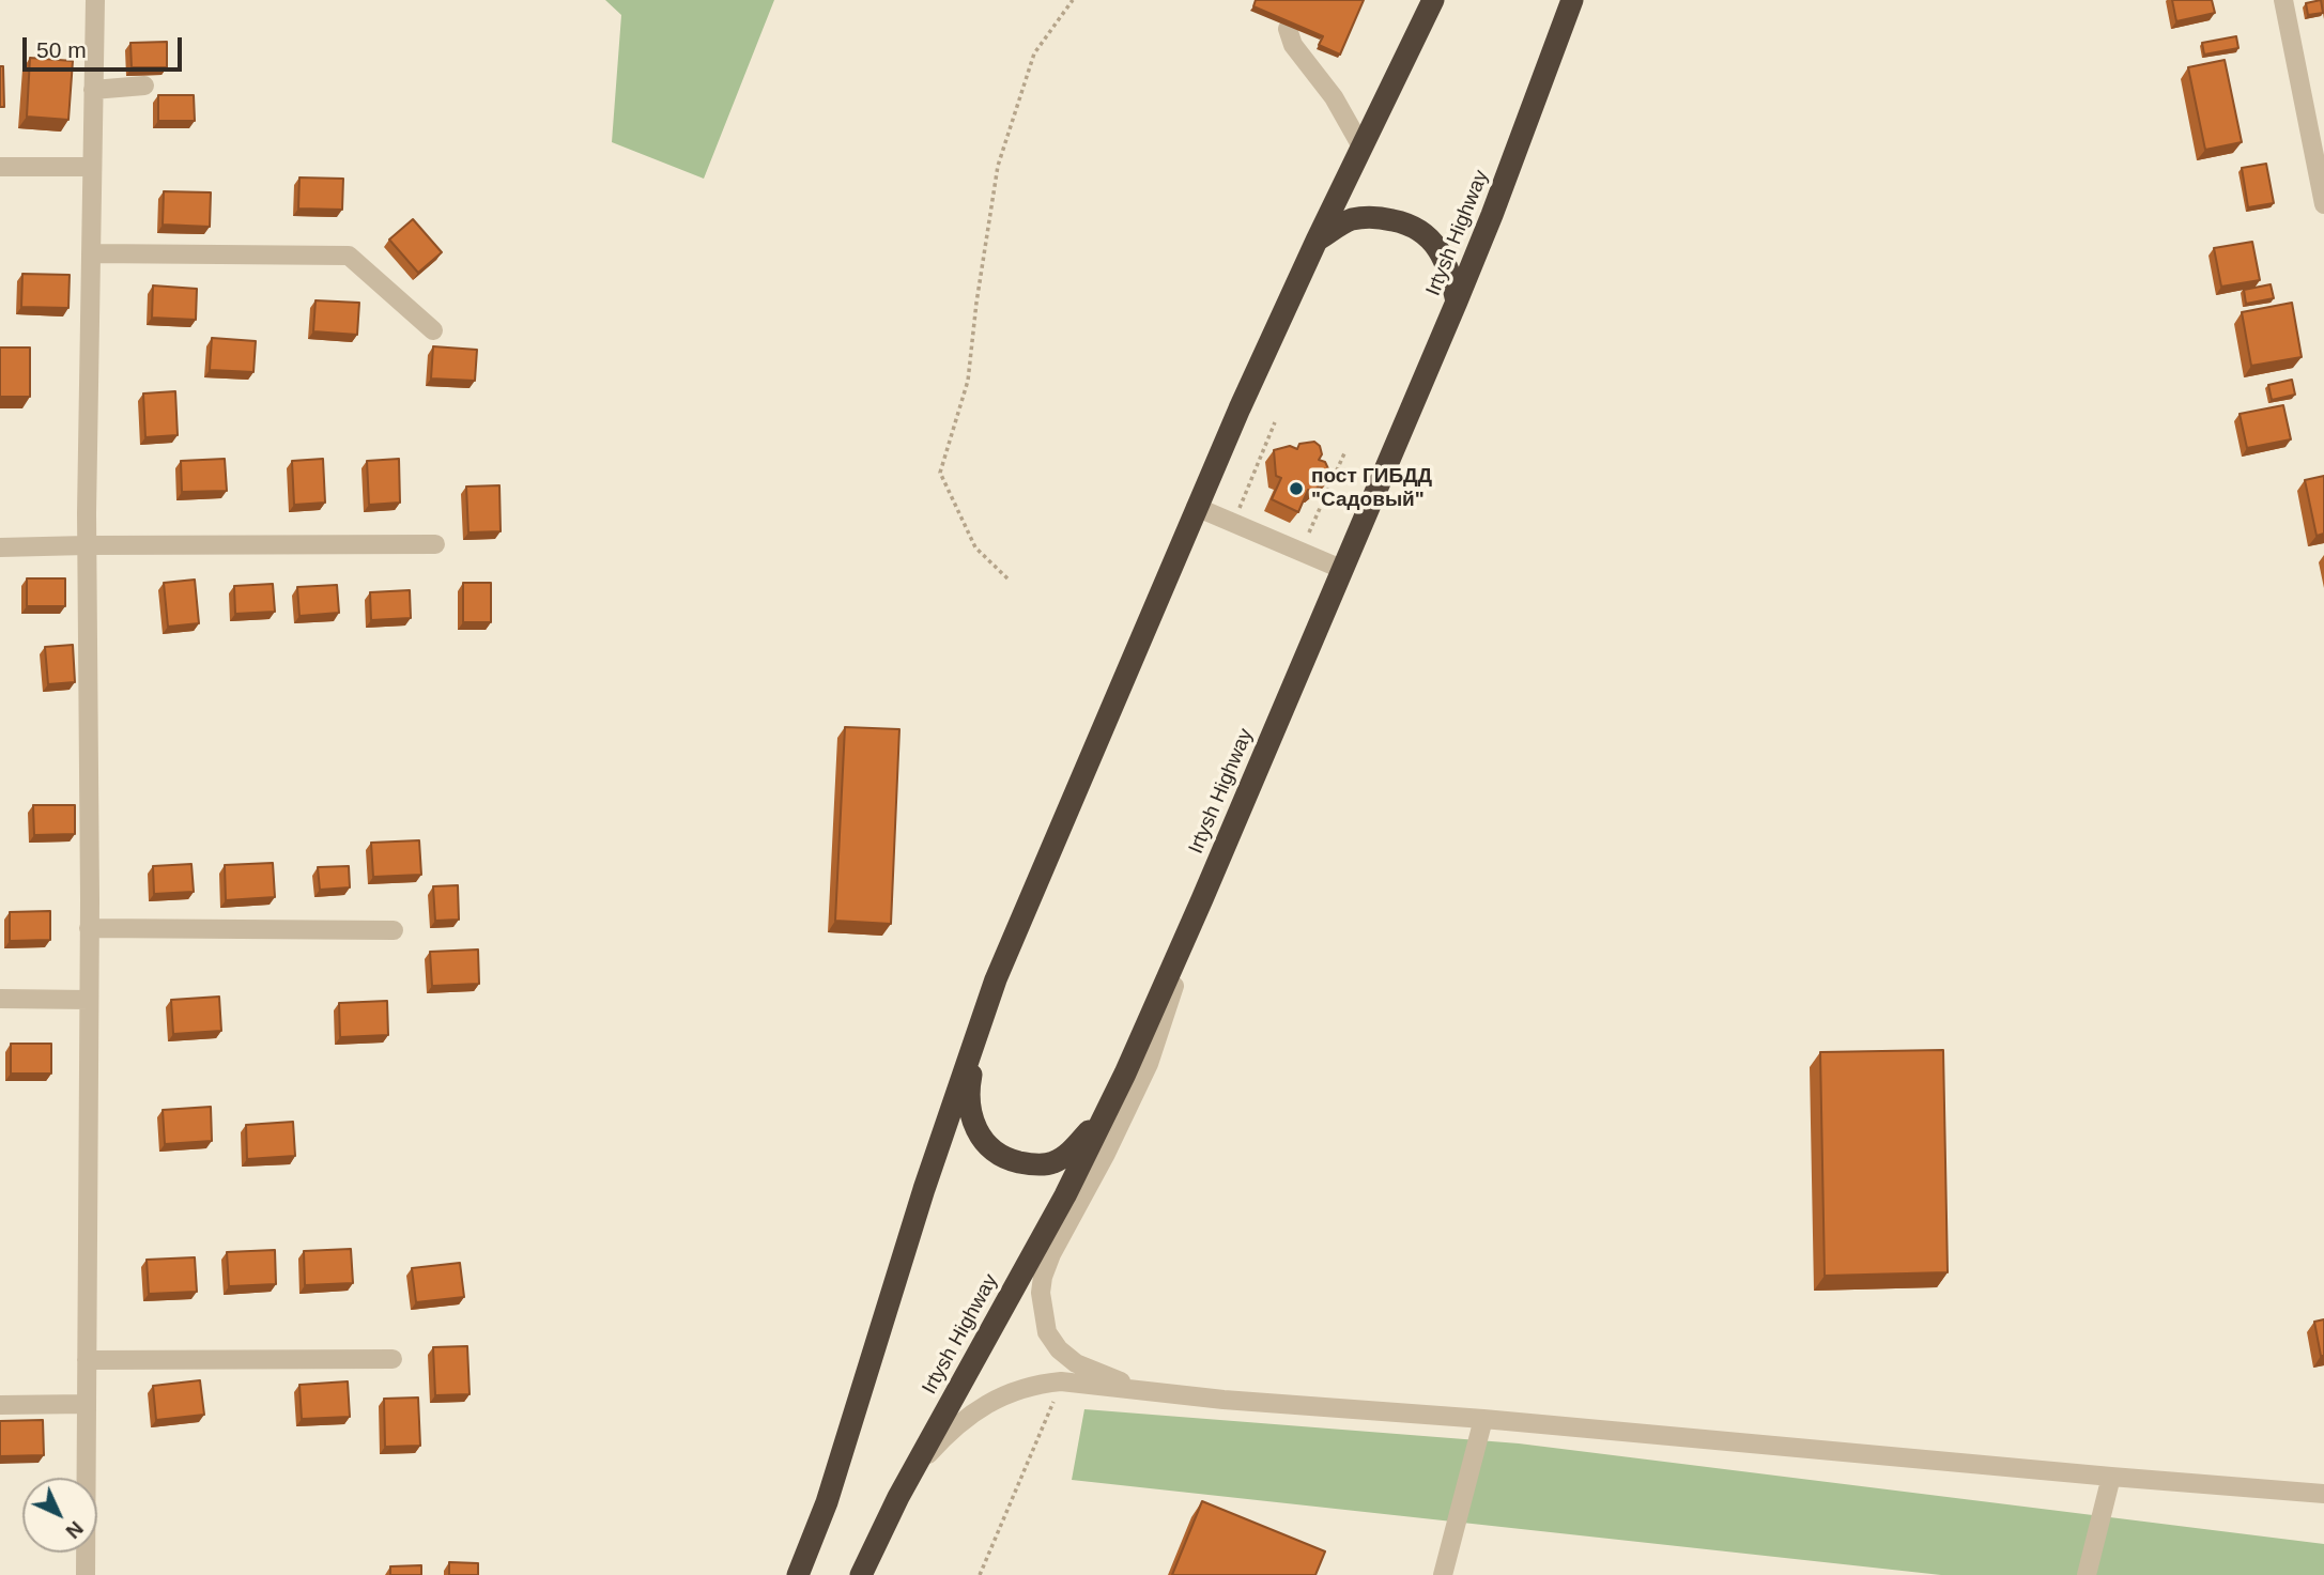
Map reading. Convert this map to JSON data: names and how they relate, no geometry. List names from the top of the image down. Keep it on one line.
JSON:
{"streets":{"highway":["Irtysh Highway"]},"places":["пост ГИБДД \"Садовый\""],"scale_bar":"50 m","north":"bottom right"}
